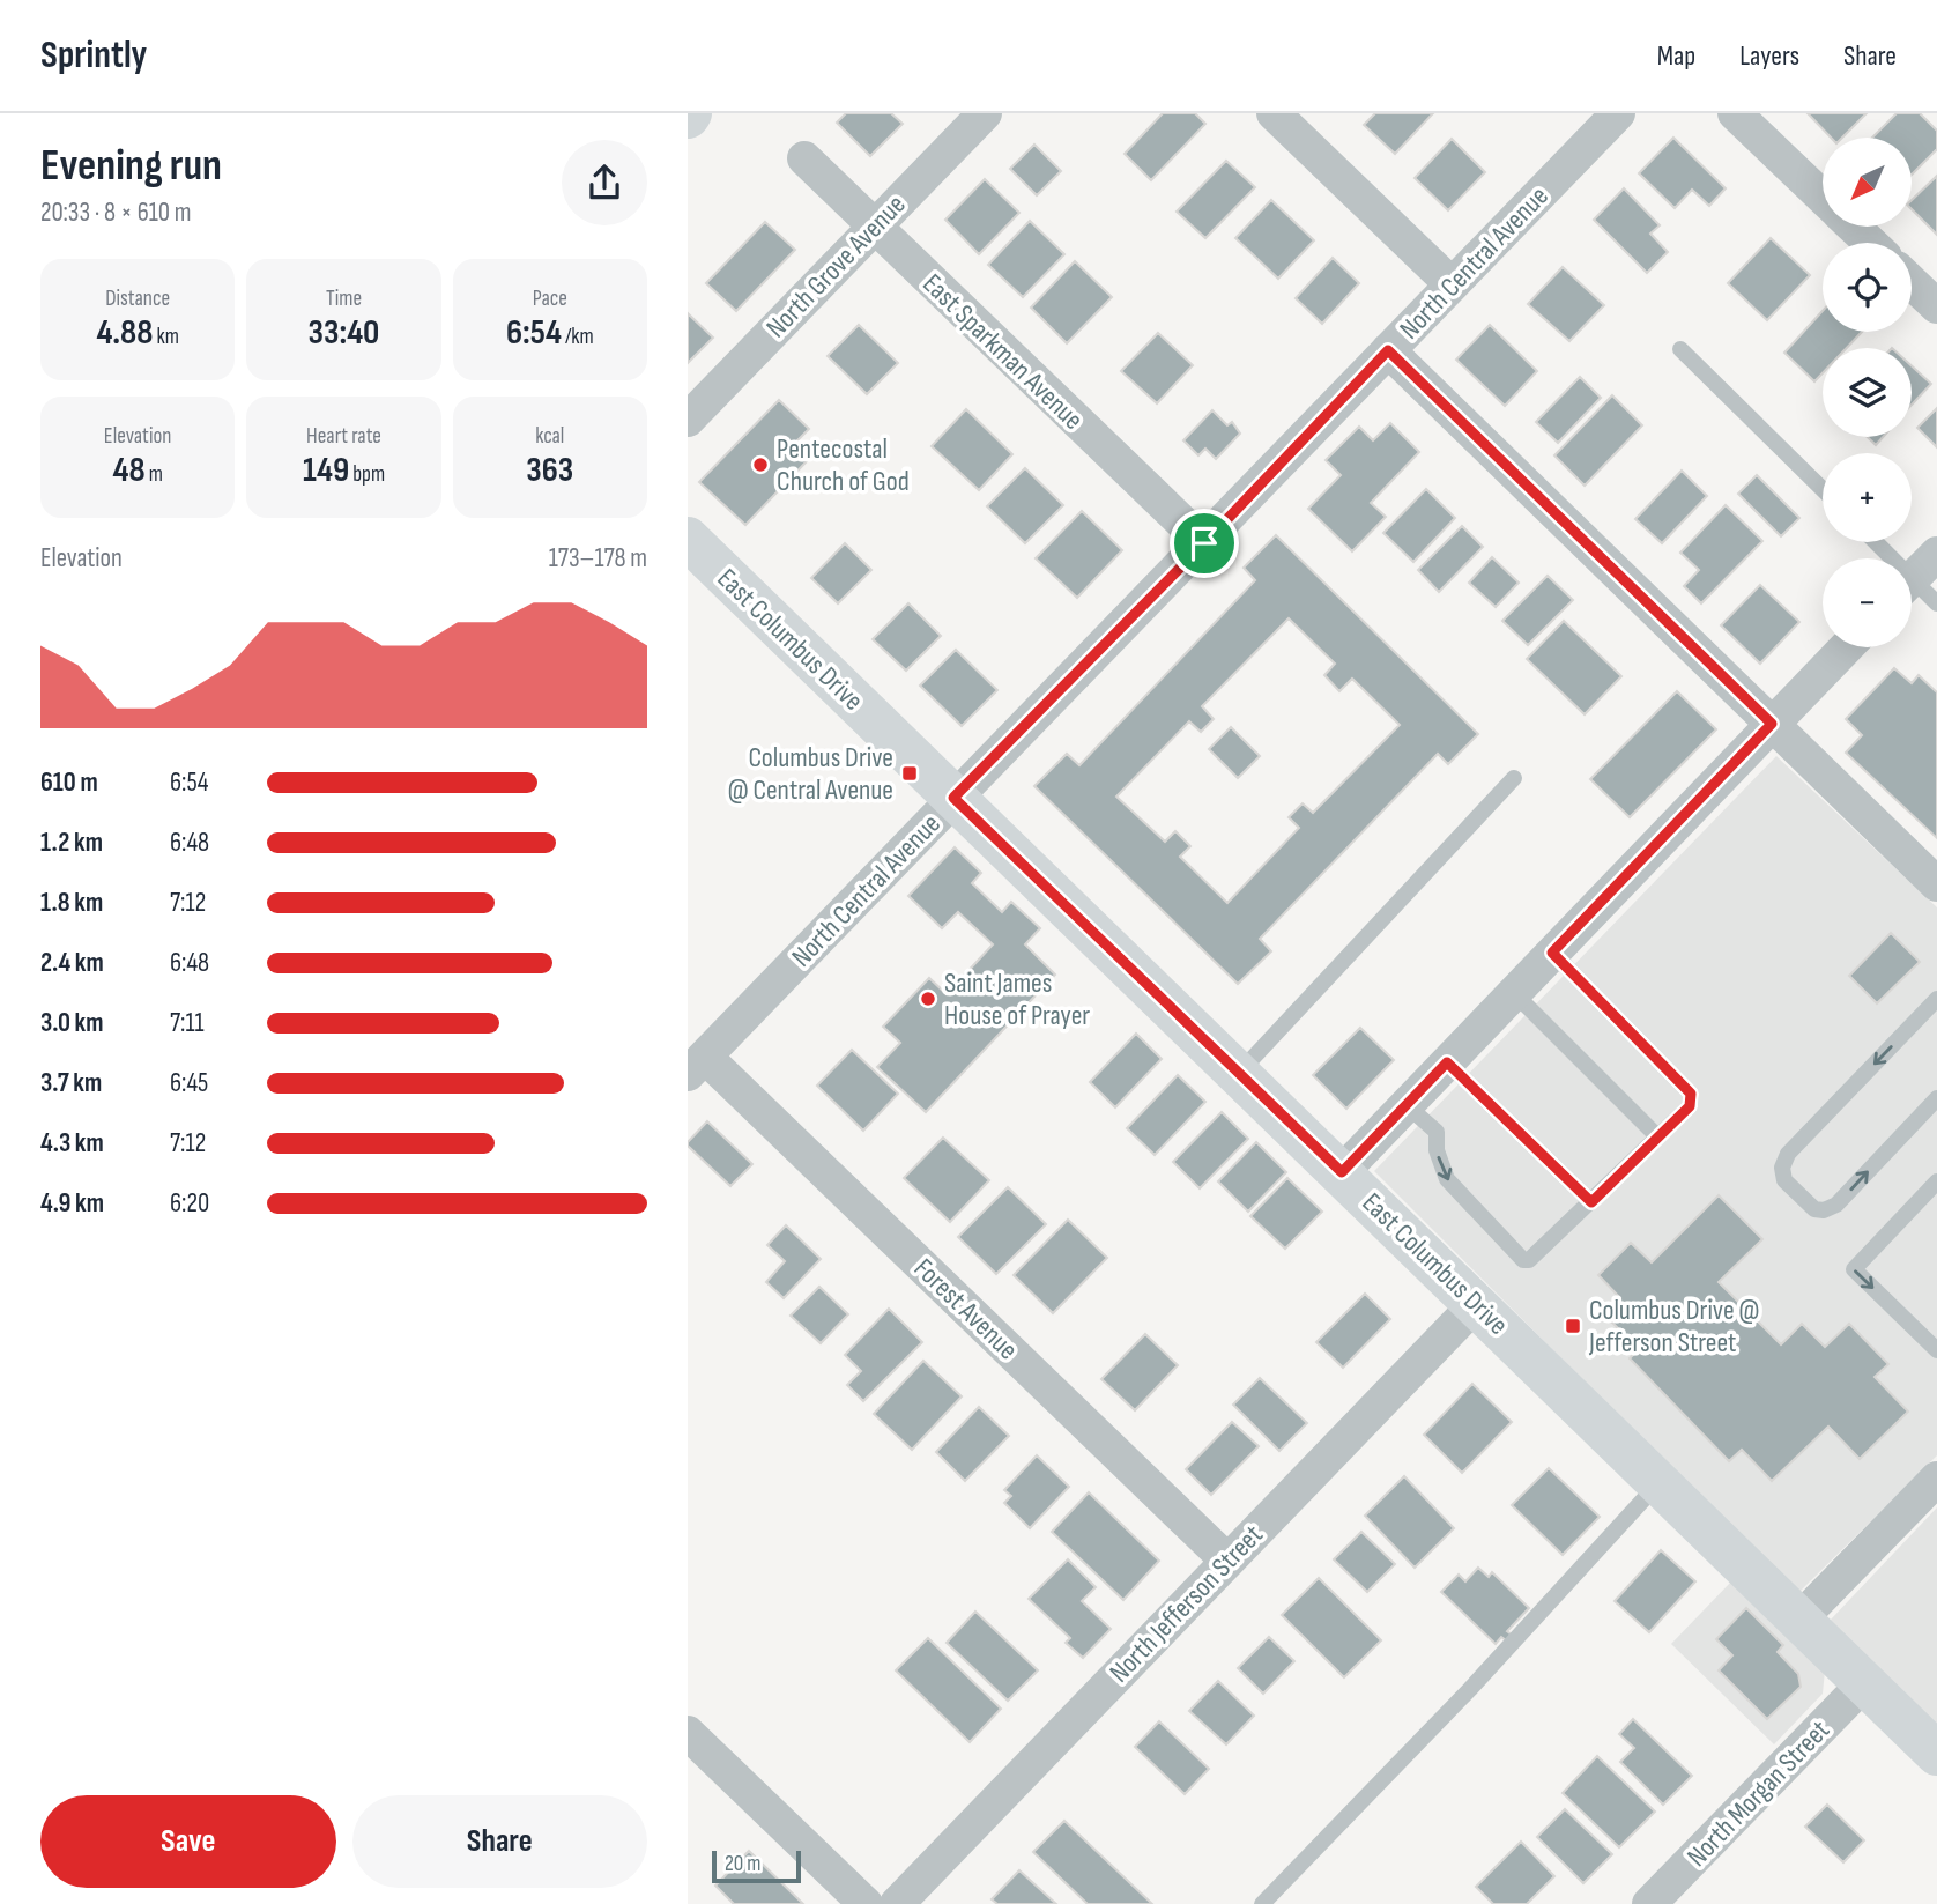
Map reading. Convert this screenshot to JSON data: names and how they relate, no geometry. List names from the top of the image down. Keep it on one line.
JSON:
{"streets":{"main road":["East Columbus Drive"],"street":["North Central Avenue","North Grove Avenue","East Sparkman Avenue","Forest Avenue","North Jefferson Street","North Morgan Street"]},"crossings":[["North Central Avenue","East Sparkman Avenue"],["North Central Avenue","East Columbus Drive"],["North Central Avenue","Forest Avenue"],["North Grove Avenue","East Sparkman Avenue"],["East Columbus Drive","North Jefferson Street"],["East Columbus Drive","North Morgan Street"],["Forest Avenue","North Jefferson Street"]],"places":{"other":["Pentecostal Church of God","Saint James House of Prayer"],"transit":["Columbus Drive @ Central Avenue","Columbus Drive @ Jefferson Street"]},"scale_bar":"20 m","north":"bottom left","page":{"header":"Sprintly","nav":["Map","Layers","Share"],"heading":["Evening run","20:33 · 8 × 610 m"],"map_buttons":["+","−"],"stats":[["Distance","4.88 km"],["Time","33:40"],["Pace","6:54 /km"],["Elevation","48 m"],["Heart rate","149 bpm"],["kcal","363"]],"chart":["Elevation","173–178 m"],"list":[{"name":"610 m","note":"6:54"},{"name":"1.2 km","note":"6:48"},{"name":"1.8 km","note":"7:12"},{"name":"2.4 km","note":"6:48"},{"name":"3.0 km","note":"7:11"},{"name":"3.7 km","note":"6:45"},{"name":"4.3 km","note":"7:12"},{"name":"4.9 km","note":"6:20"}],"buttons":["Save","Share"],"scale":"20 m"}}
